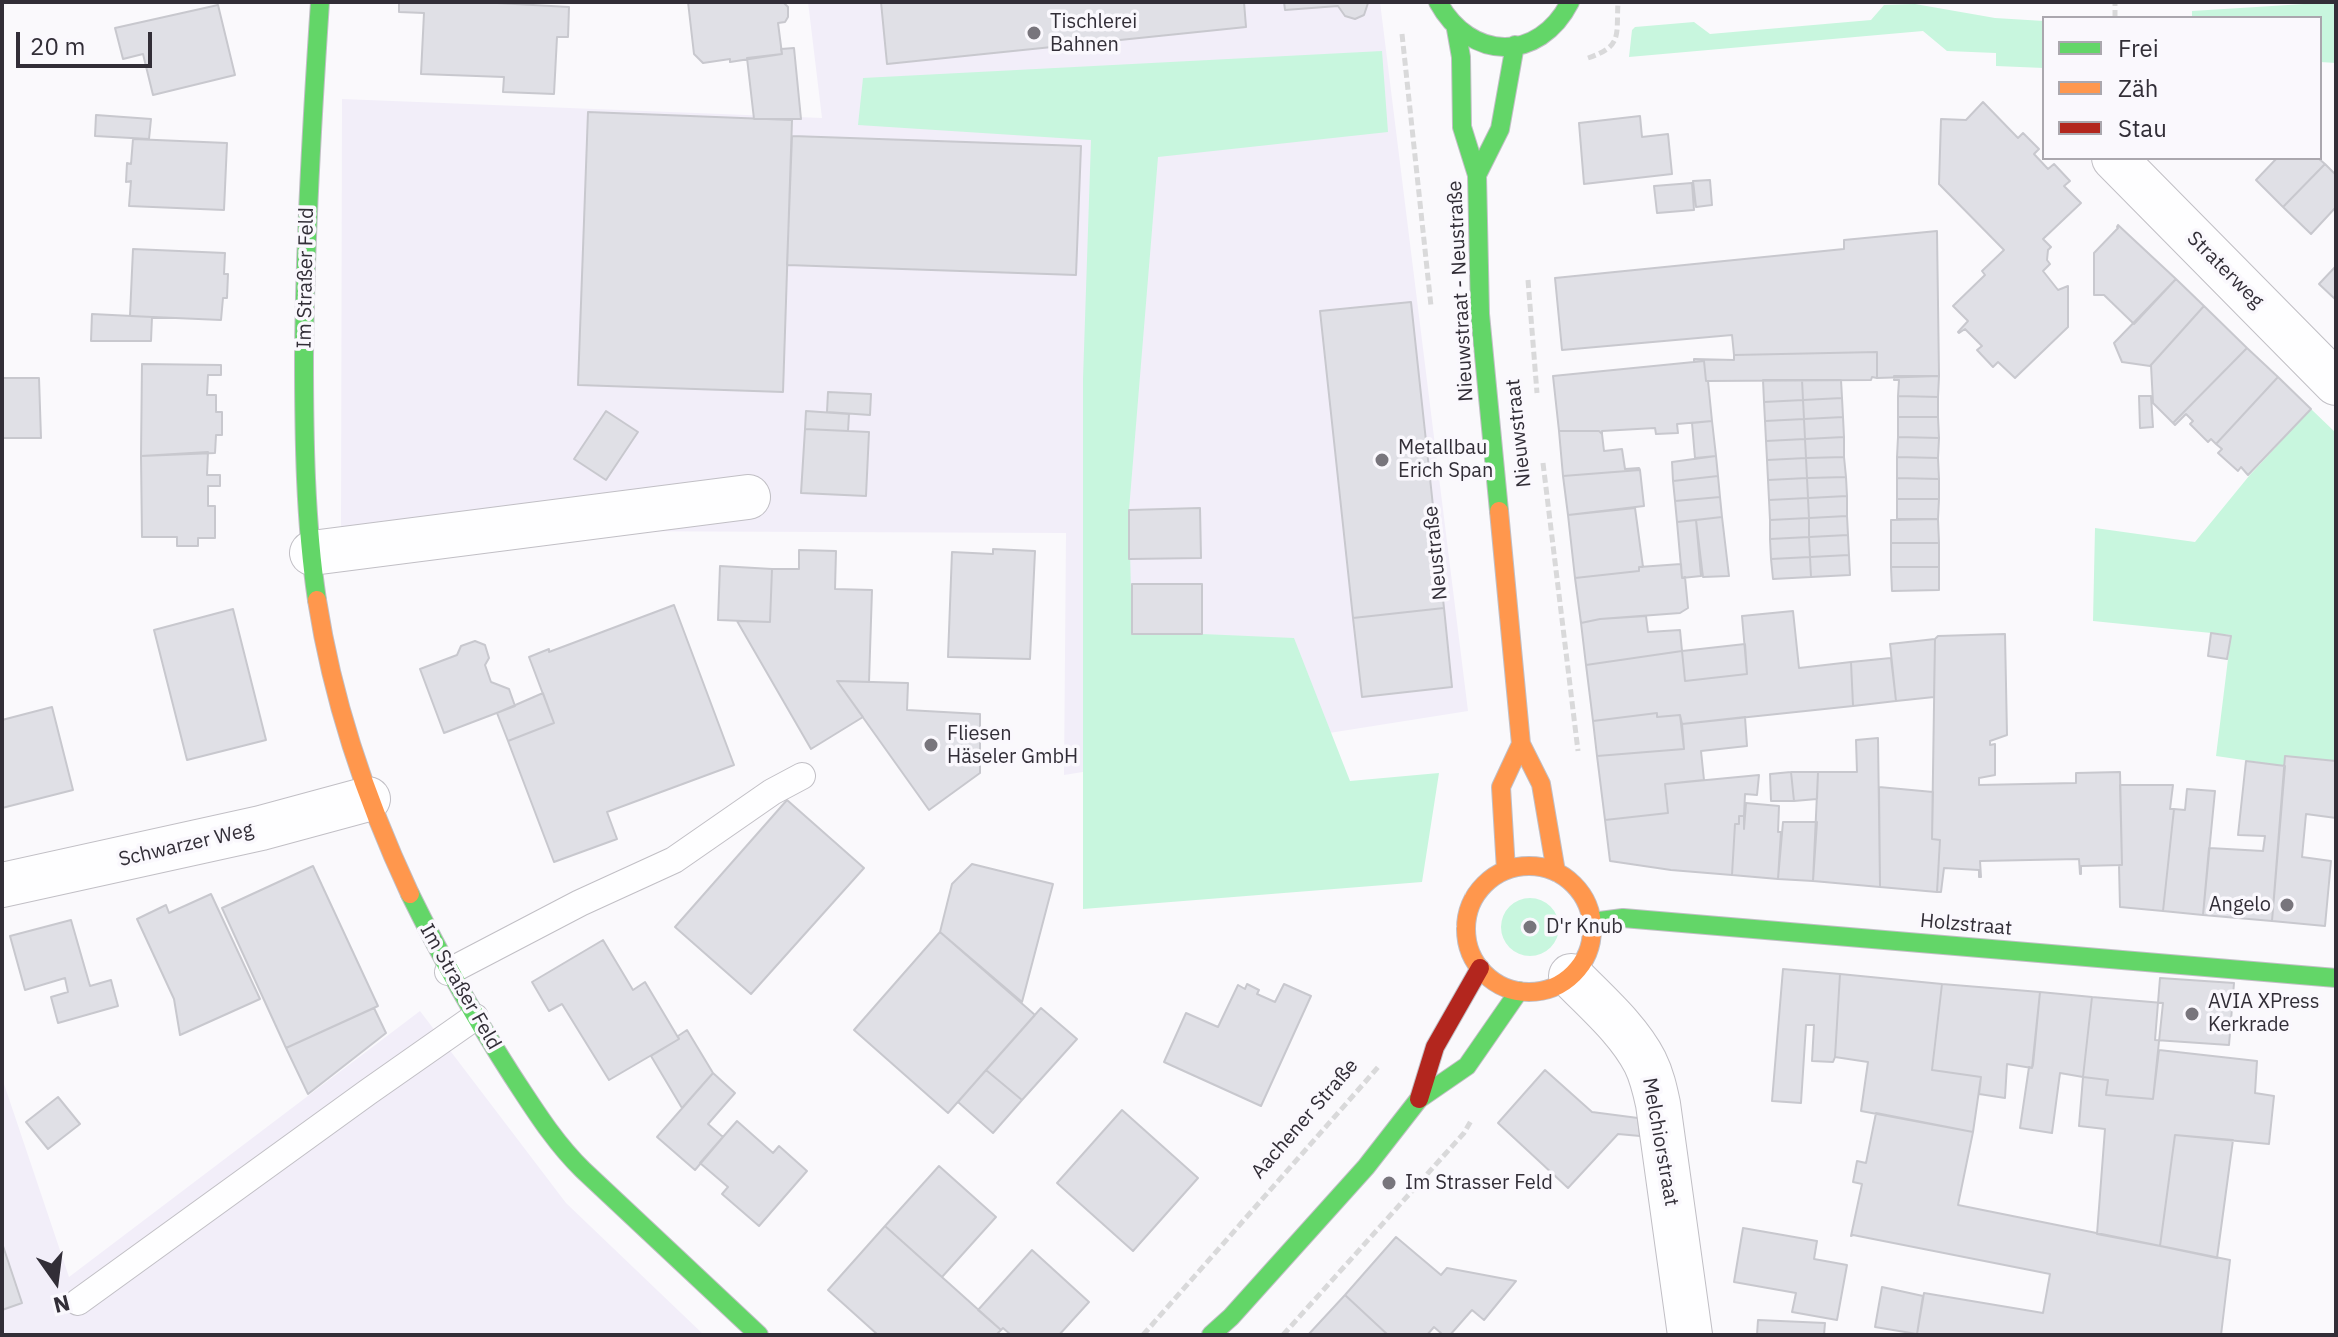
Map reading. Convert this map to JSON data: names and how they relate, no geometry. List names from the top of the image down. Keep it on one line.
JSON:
{"streets":{"main road":["Im Straßer Feld","Nieuwstraat - Neustraße","Holzstraat"],"street":["Straterweg","Schwarzer Weg","Melchiorstraat"],"path":["Nieuwstraat","Aachener Straße"]},"crossings":[["Im Straßer Feld","Schwarzer Weg"],["Holzstraat","Melchiorstraat"]],"places":["Tischlerei Bahnen","Metallbau Erich Span","Fliesen Häseler GmbH","Angelo","D'r Knub","AVIA XPress Kerkrade","Im Strasser Feld"],"legend":["Frei","Zäh","Stau"],"scale_bar":"20 m","north":"bottom"}
